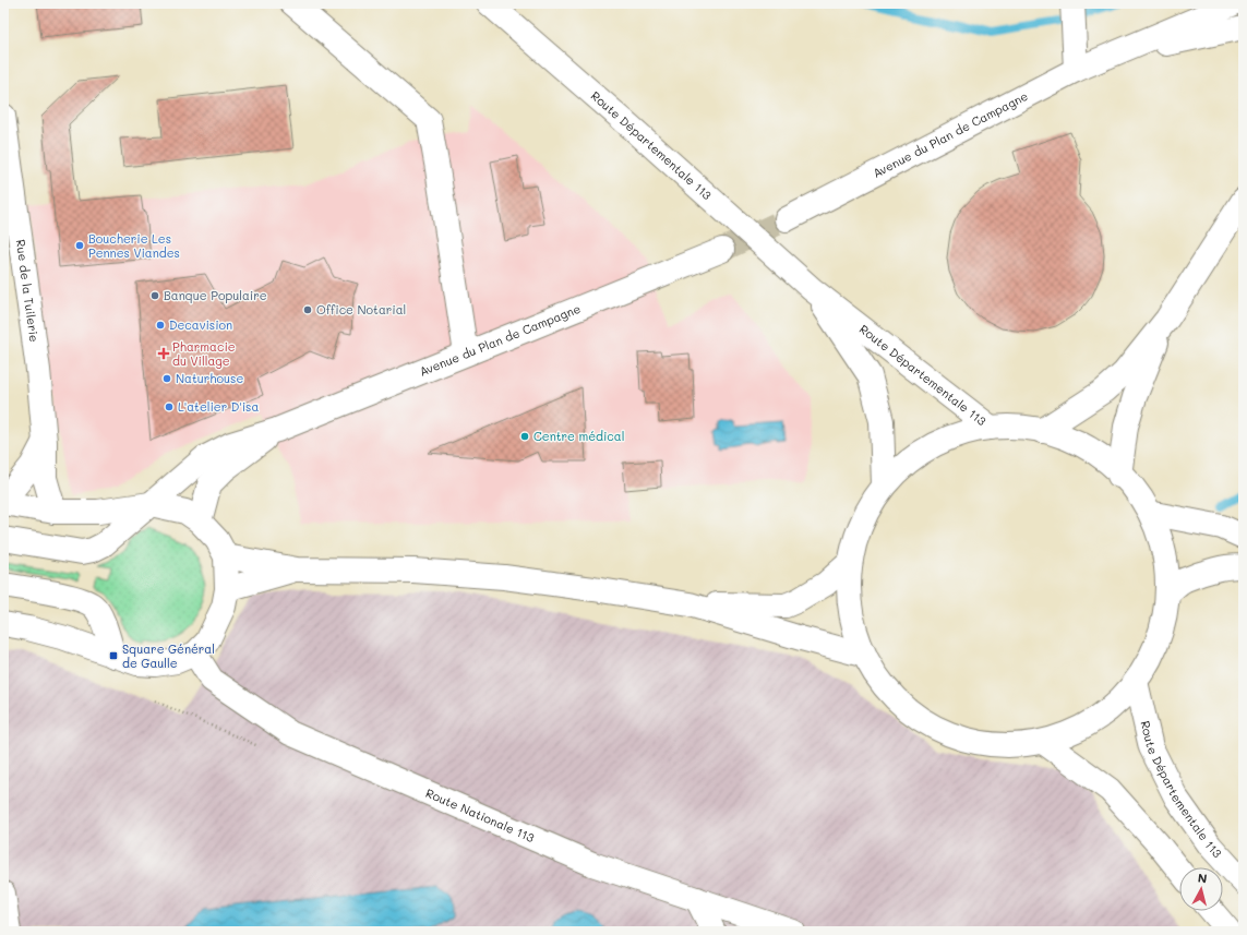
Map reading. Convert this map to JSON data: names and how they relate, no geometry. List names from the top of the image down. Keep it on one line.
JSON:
{"streets":{"main road":["Avenue du Plan de Campagne","Route Départementale 113","Rue de la Tuilerie","Route Nationale 113"]},"places":{"other":["Boucherie Les Pennes Viandes","Banque Populaire","Office Notarial","Decavision","Naturhouse","L'atelier D'isa","Centre médical"],"health":["Pharmacie du Village"],"transit":["Square Général de Gaulle"]},"north":"top"}
